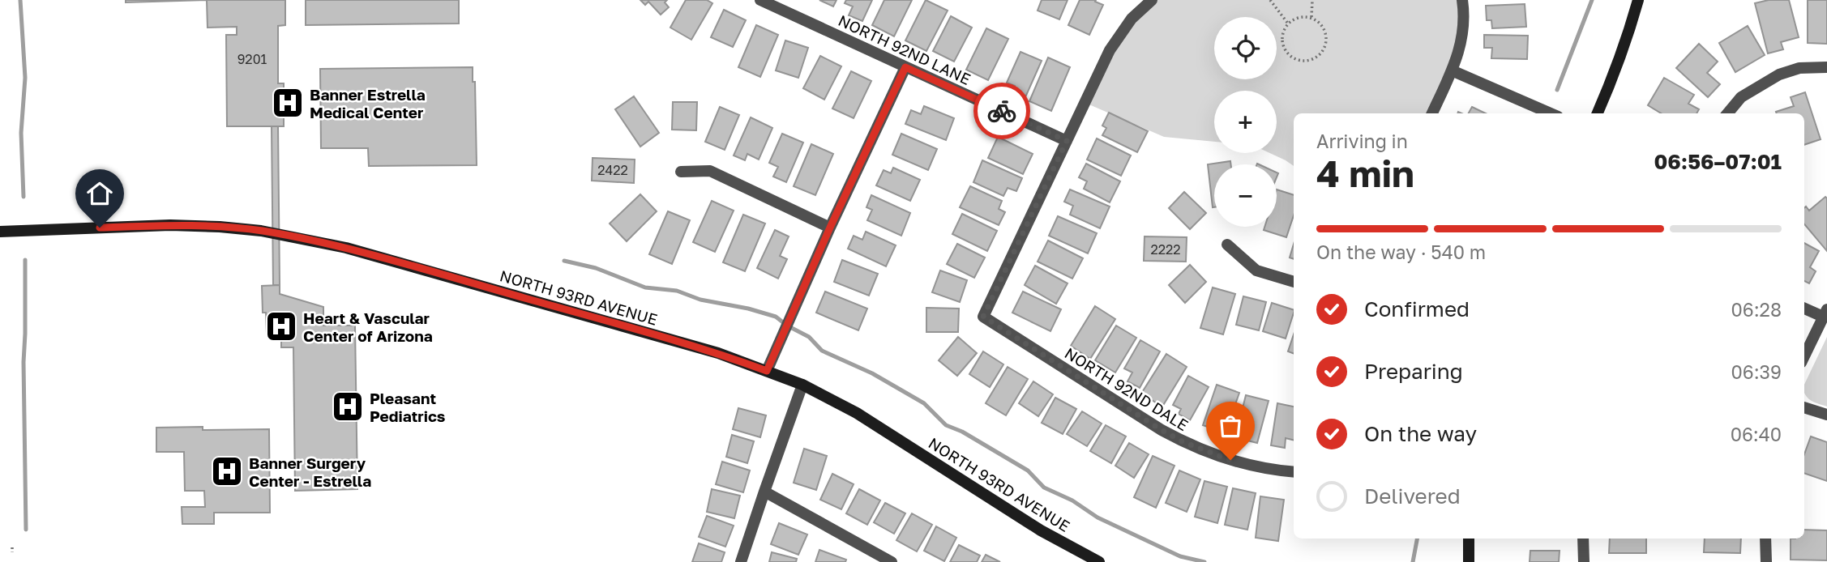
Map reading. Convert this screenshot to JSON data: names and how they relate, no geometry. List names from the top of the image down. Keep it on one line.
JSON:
{"streets":{"street":["NORTH 92ND LANE","NORTH 93RD AVENUE","NORTH 92ND DALE"]},"crossings":[["NORTH 92ND LANE","NORTH 92ND DALE"]],"places":{"hospital":["Banner Estrella Medical Center","Heart & Vascular Center of Arizona","Pleasant Pediatrics","Banner Surgery Center - Estrella"]},"house_numbers":["9201","2422","2222"],"page":{"map_buttons":["+","−"],"heading":["4 min","Arriving in","06:56–07:01"],"bar":"On the way · 540 m","list":[["Confirmed","06:28"],["Preparing","06:39"],["On the way","06:40"],"Delivered"]}}
